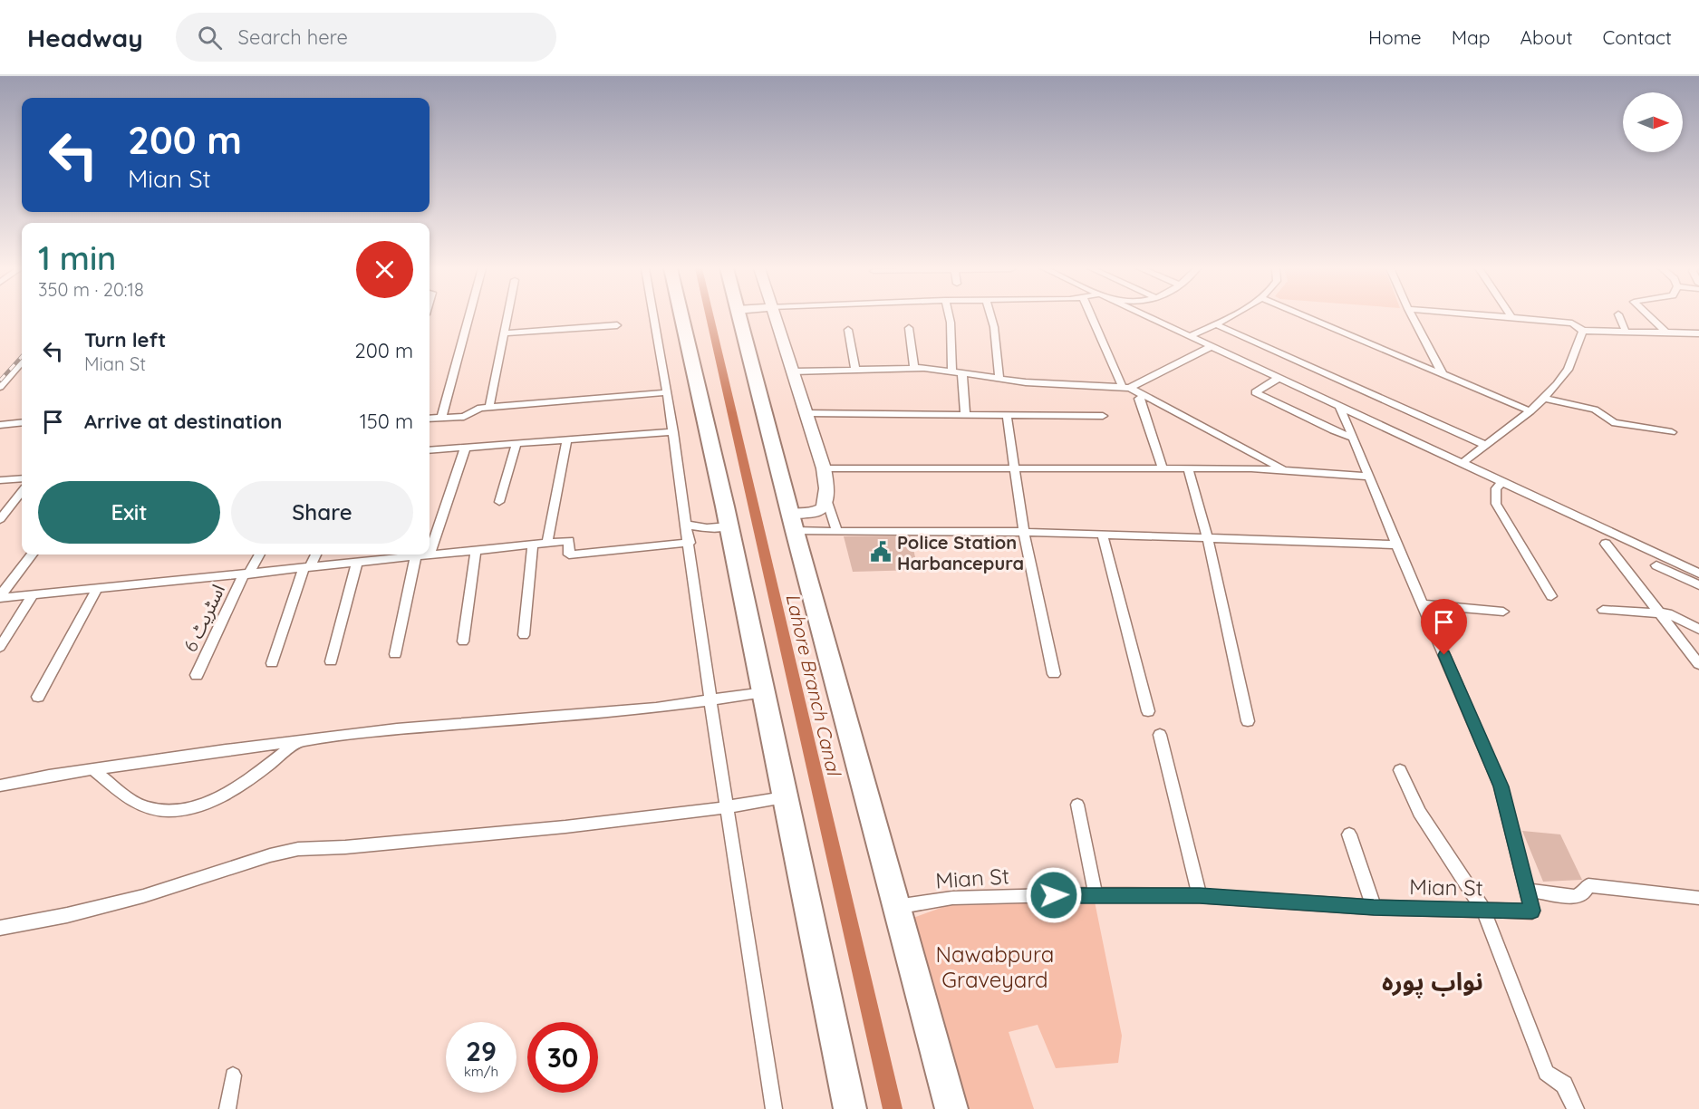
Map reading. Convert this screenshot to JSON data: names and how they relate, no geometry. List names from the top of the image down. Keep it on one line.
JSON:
{"streets":{"street":["اسٹریٹ 6","Mian St"]},"districts":["نواب پورہ"],"water":["Lahore Branch Canal"],"parks":["Nawabpura Graveyard"],"places":{"public building":["Police Station Harbancepura"]},"north":"right","page":{"header":"Headway","search":"Search here","nav":["Home","Map","About","Contact"],"turn":["200 m","Mian St"],"heading":["1 min","350 m · 20:18"],"list":[{"name":"Turn left","note":"Mian St","value":"200 m"},{"name":"Arrive at destination","value":"150 m"}],"buttons":["Exit","Share"],"speed":"29 km/h","limit":"30"}}
